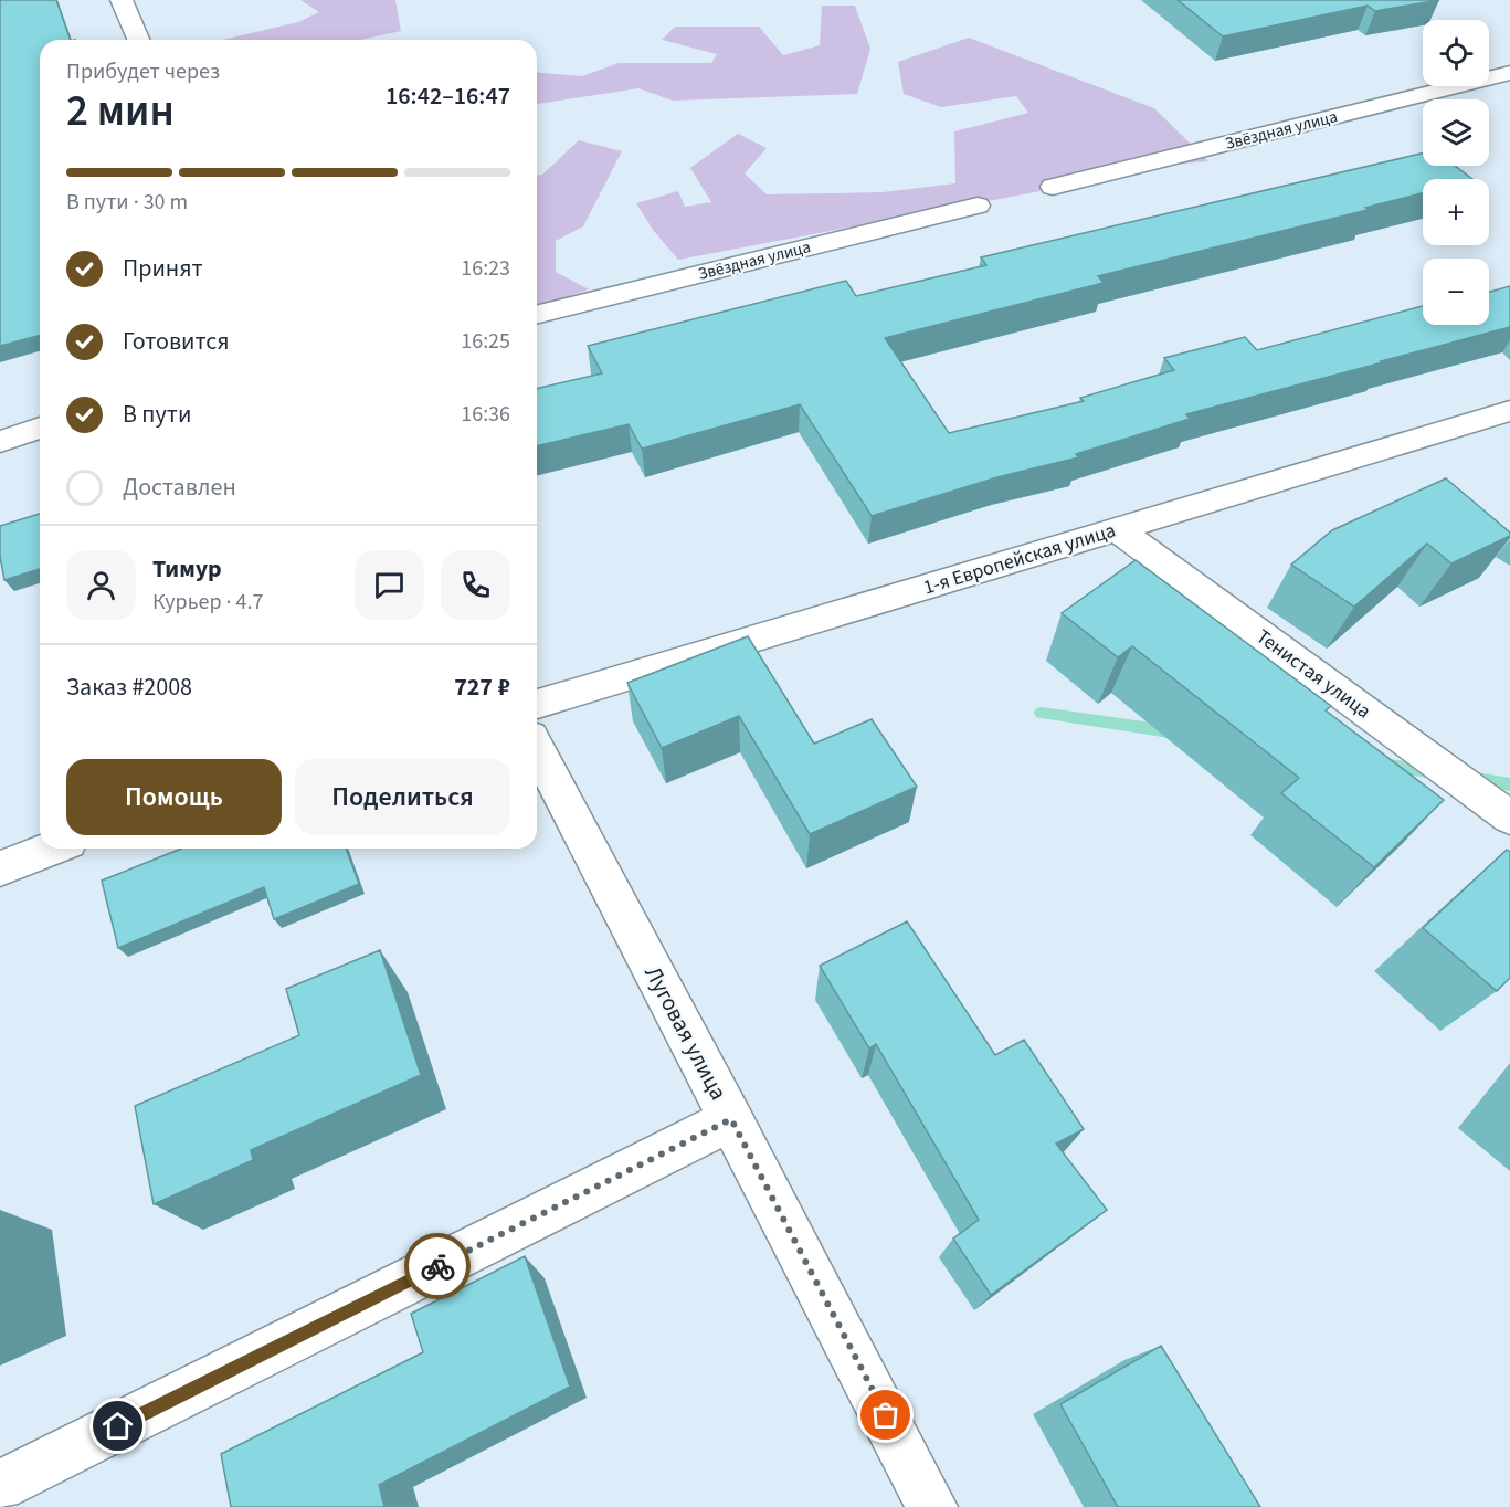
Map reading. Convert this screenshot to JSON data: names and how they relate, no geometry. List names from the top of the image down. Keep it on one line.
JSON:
{"streets":{"street":["Звёздная улица","1-я Европейская улица","Тенистая улица","Луговая улица"]},"crossings":[["1-я Европейская улица","Тенистая улица"]],"page":{"map_buttons":["+","−"],"heading":["2 мин","Прибудет через","16:42–16:47"],"panel":["Тимур","Курьер · 4.7","Заказ #2008","727 ₽"],"bar":"В пути · 30 m","list":[["Принят","16:23"],["Готовится","16:25"],["В пути","16:36"],"Доставлен"],"buttons":["Помощь","Поделиться"]}}
